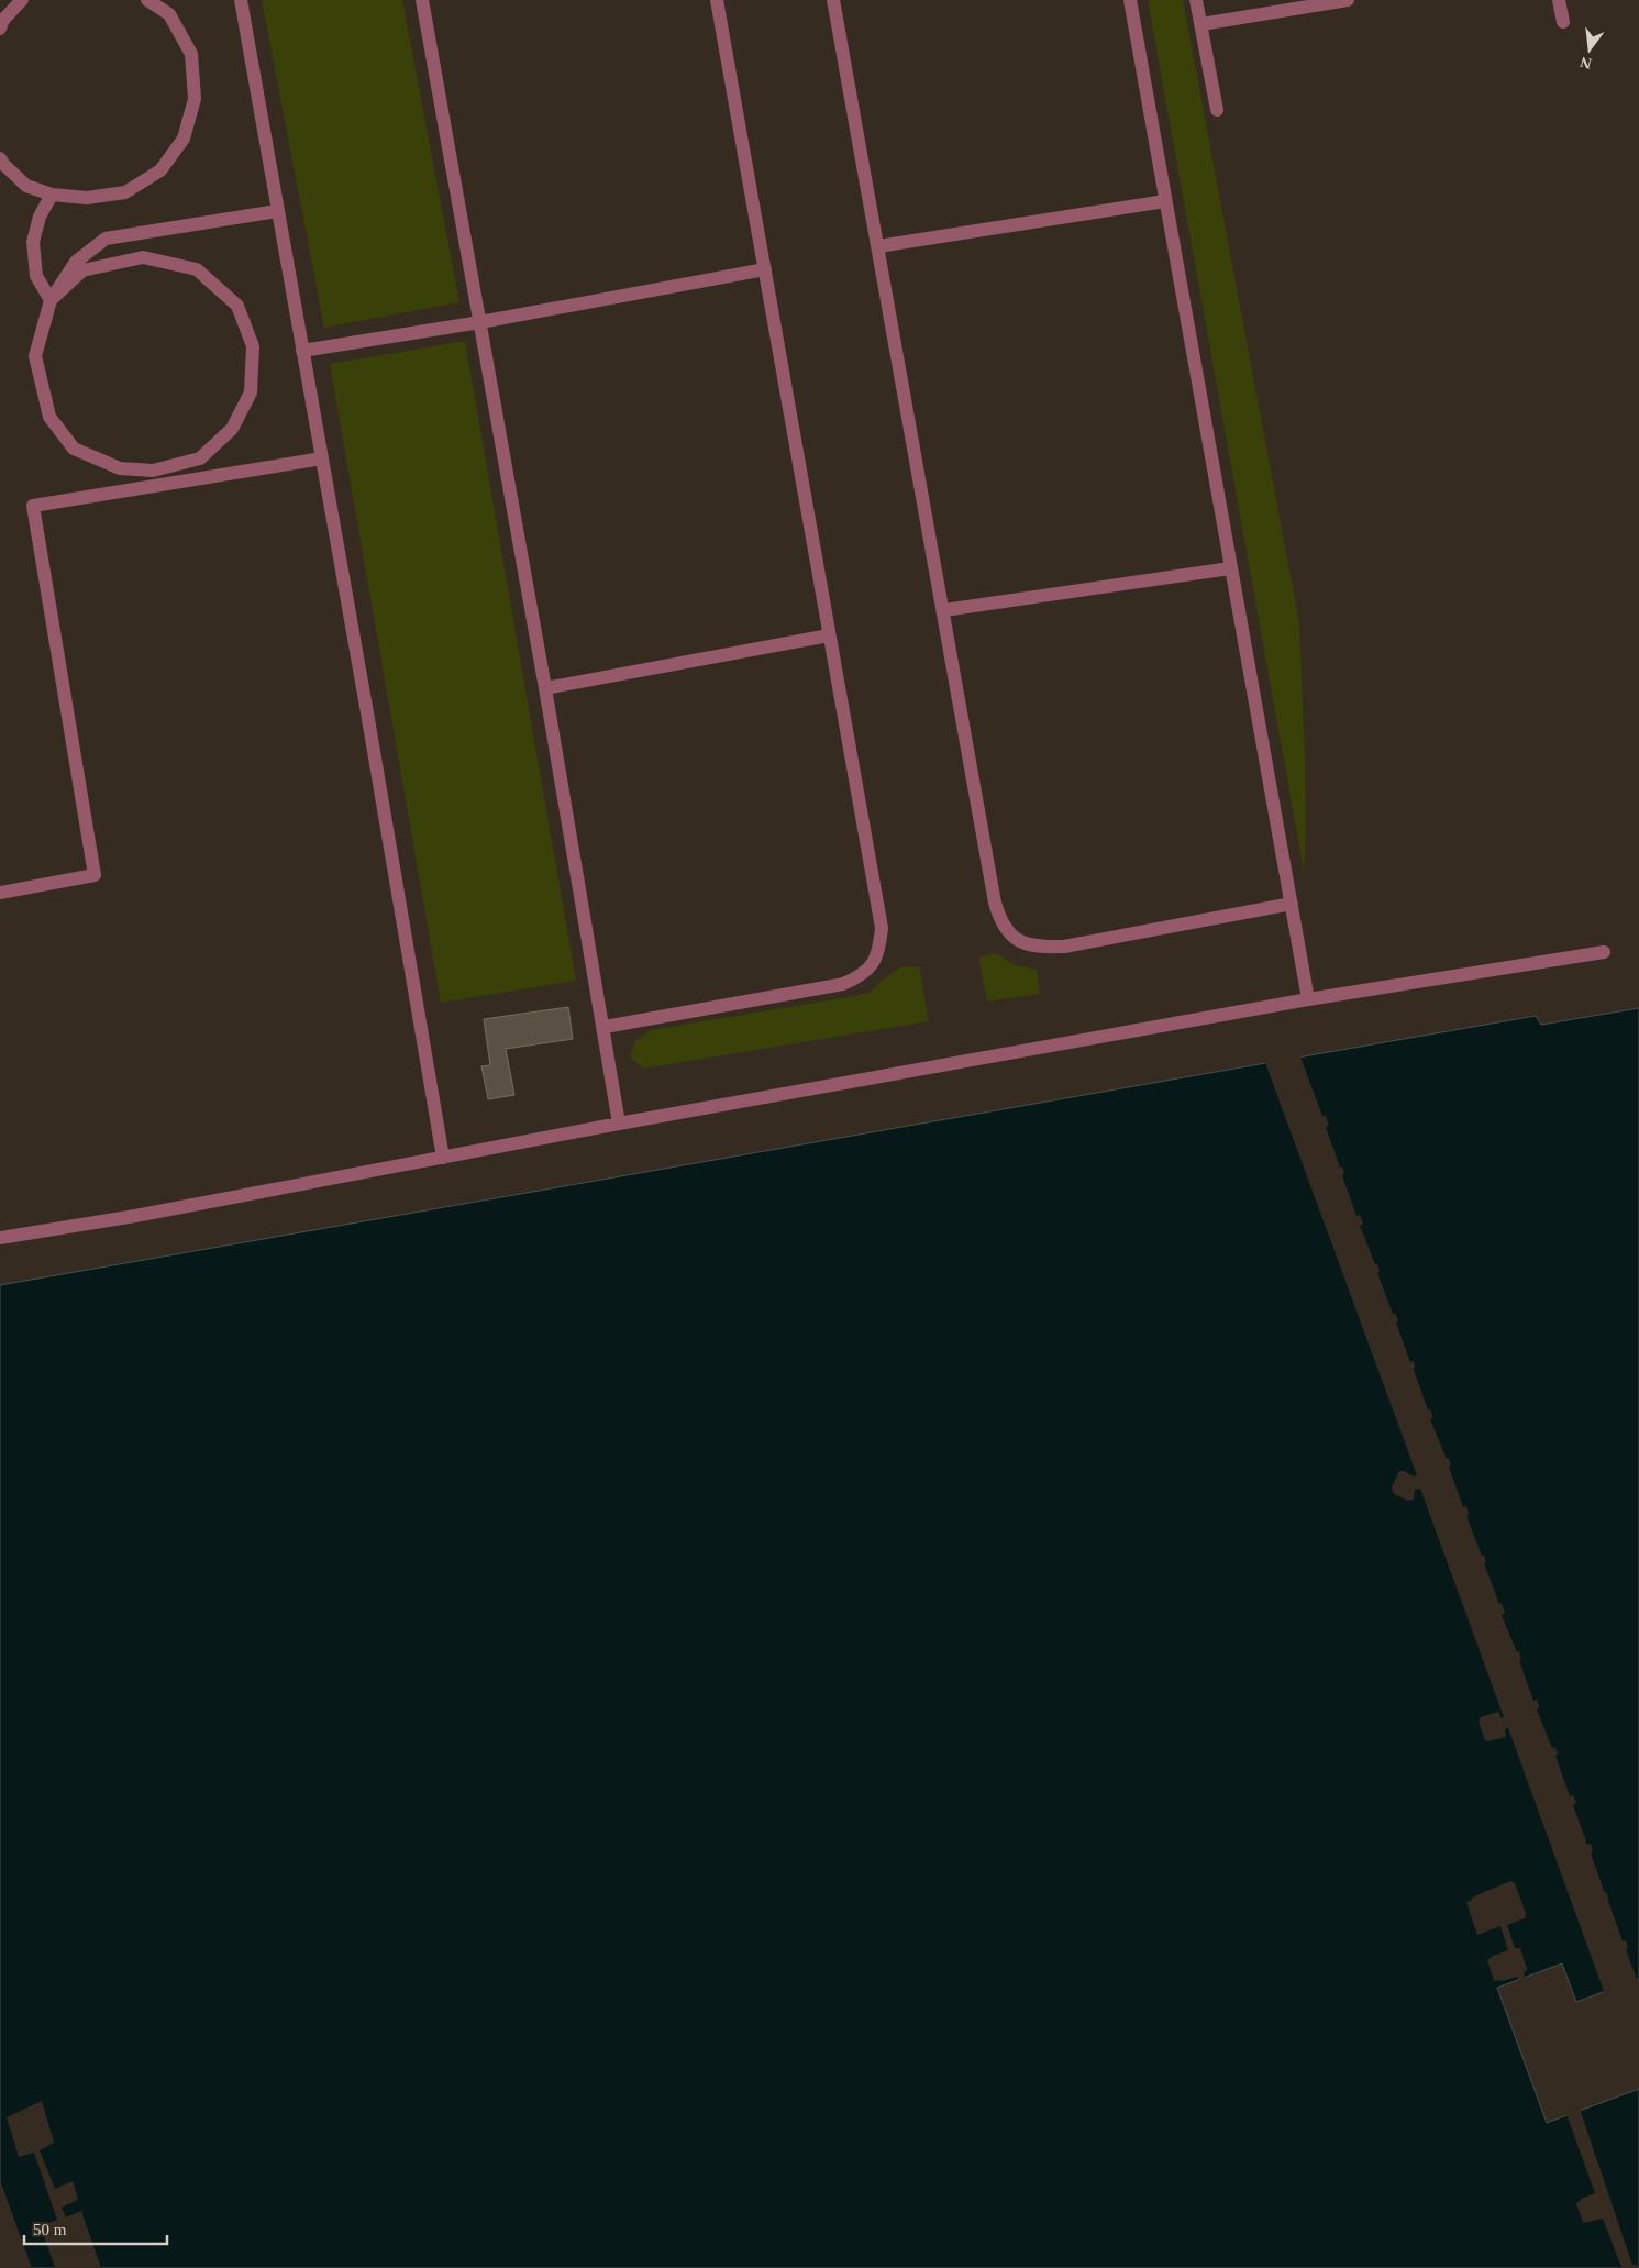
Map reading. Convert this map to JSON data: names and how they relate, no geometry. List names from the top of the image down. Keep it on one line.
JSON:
{"scale_bar":"50 m","north":"bottom"}
